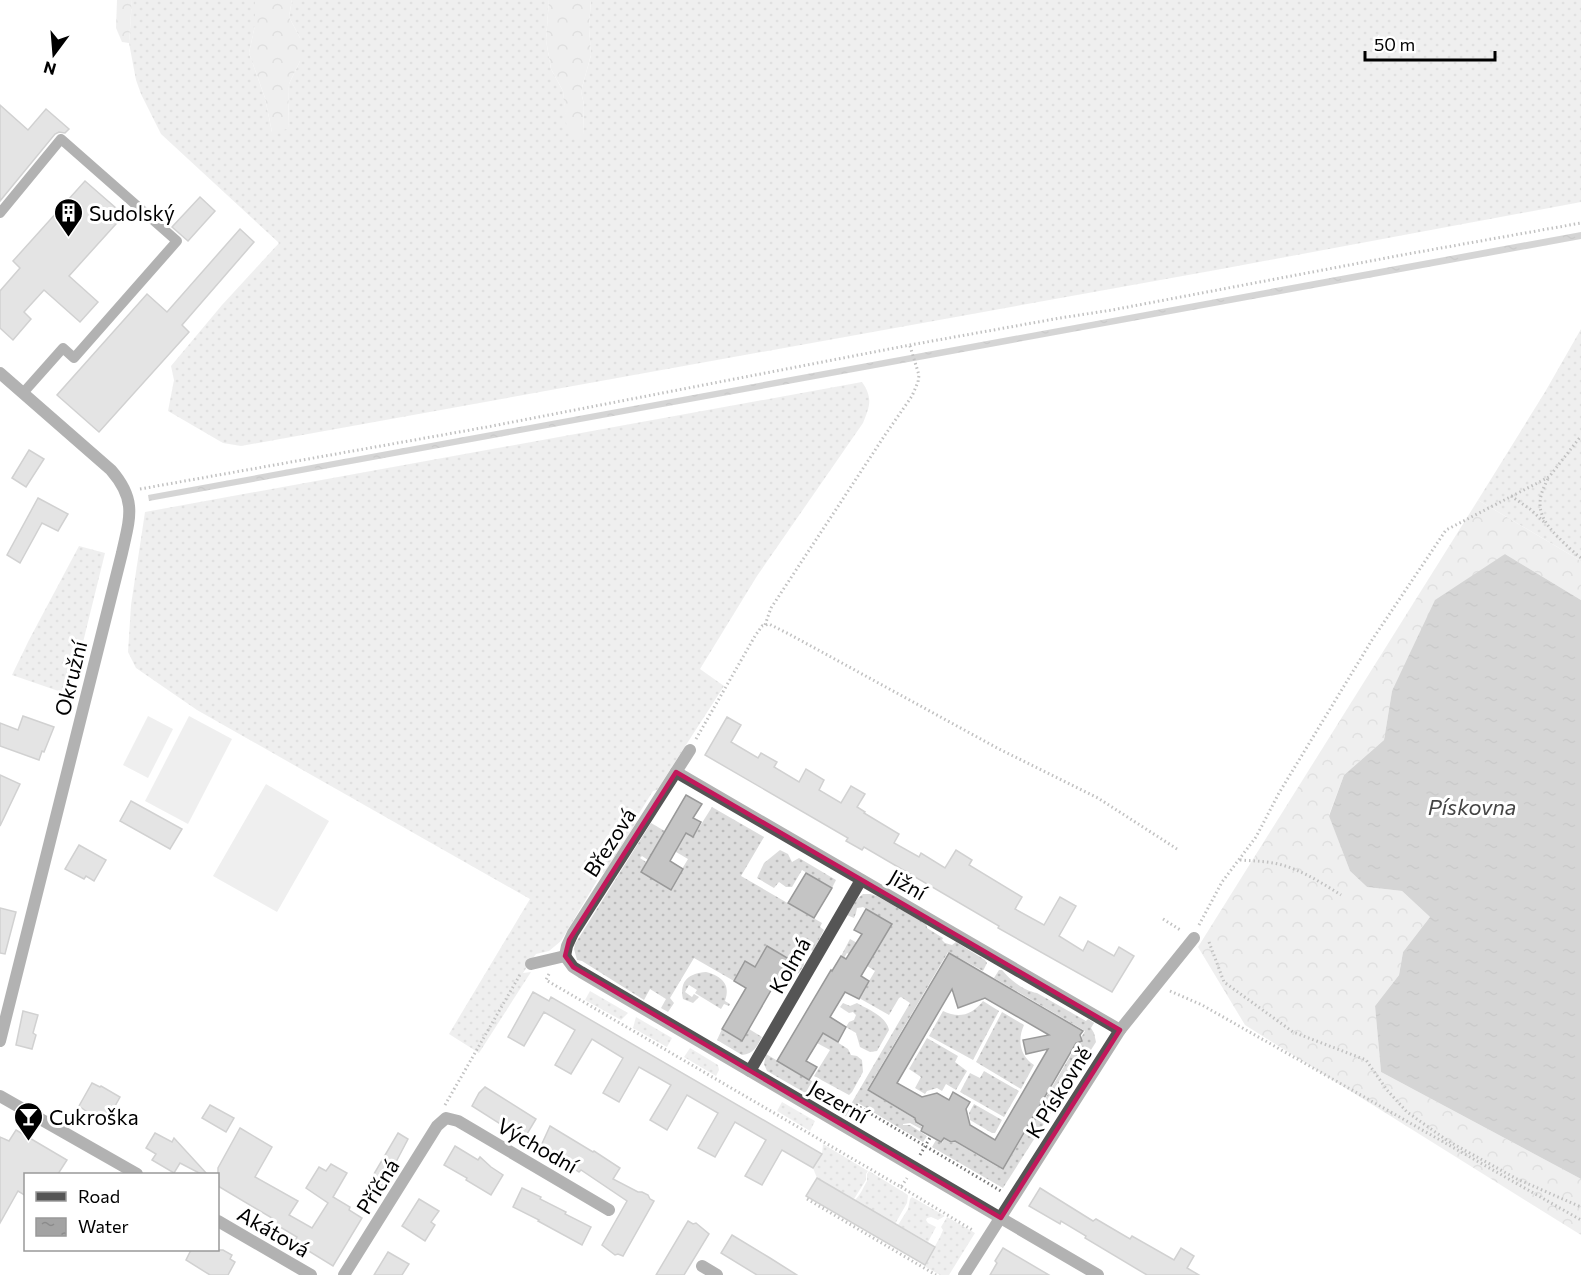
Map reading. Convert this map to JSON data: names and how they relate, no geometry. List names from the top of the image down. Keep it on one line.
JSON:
{"streets":{"street":["Okružní","Březová","Jižní","Kolmá","K Pískovně","Jezerní","Východní","Příčná","Akátová"]},"crossings":[["Březová","Jižní"],["Březová","Jezerní"],["Jižní","Kolmá"],["Jižní","K Pískovně"],["Kolmá","Jezerní"],["K Pískovně","Jezerní"],["Východní","Příčná"]],"water":["Pískovna"],"places":{"building":["Sudolský"],"bar":["Cukroška"]},"legend":["Road","Water"],"scale_bar":"50 m","north":"bottom"}
